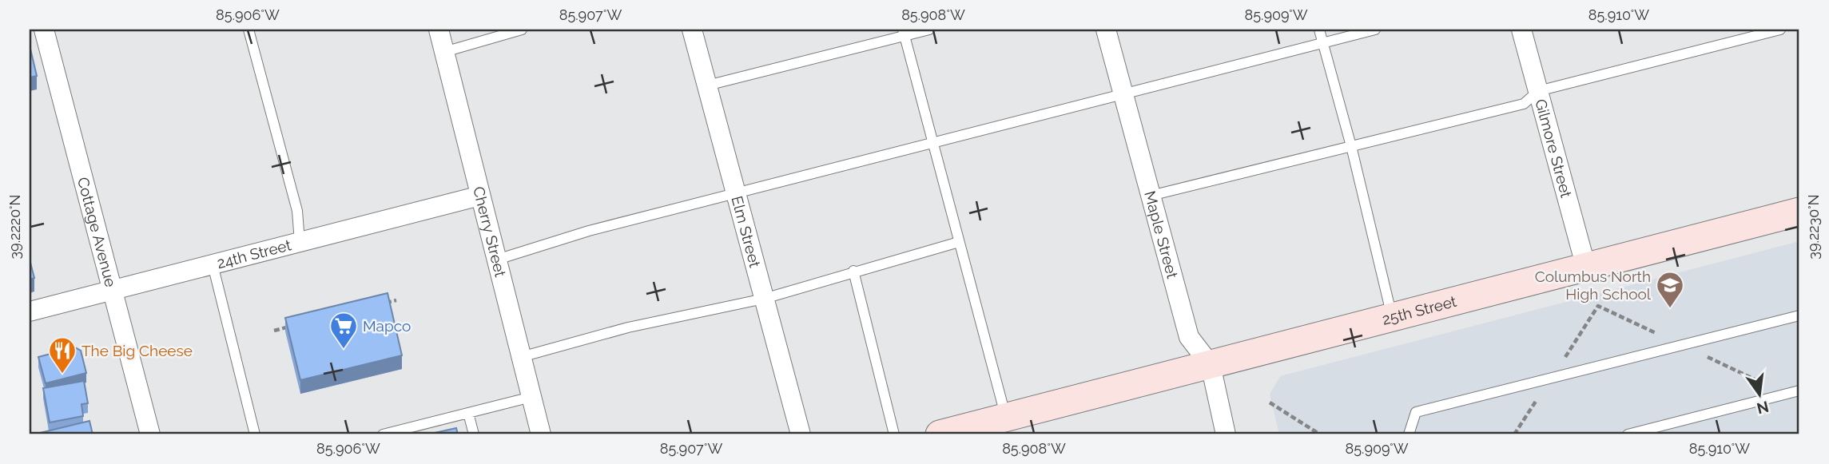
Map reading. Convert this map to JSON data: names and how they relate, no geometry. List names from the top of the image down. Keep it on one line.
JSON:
{"streets":{"main road":["25th Street"],"street":["Gilmore Street","Cottage Avenue","Elm Street","Cherry Street","Maple Street","24th Street"]},"crossings":[["Gilmore Street","25th Street"],["Cottage Avenue","24th Street"],["Cherry Street","24th Street"],["Maple Street","25th Street"]],"places":{"school or university":["Columbus North High School"],"supermarket":["Mapco"],"restaurant":["The Big Cheese"]},"north":"bottom","coordinates":["85.906°W","85.907°W","85.908°W","85.909°W","85.910°W","39.2230°N","39.2220°N"]}
